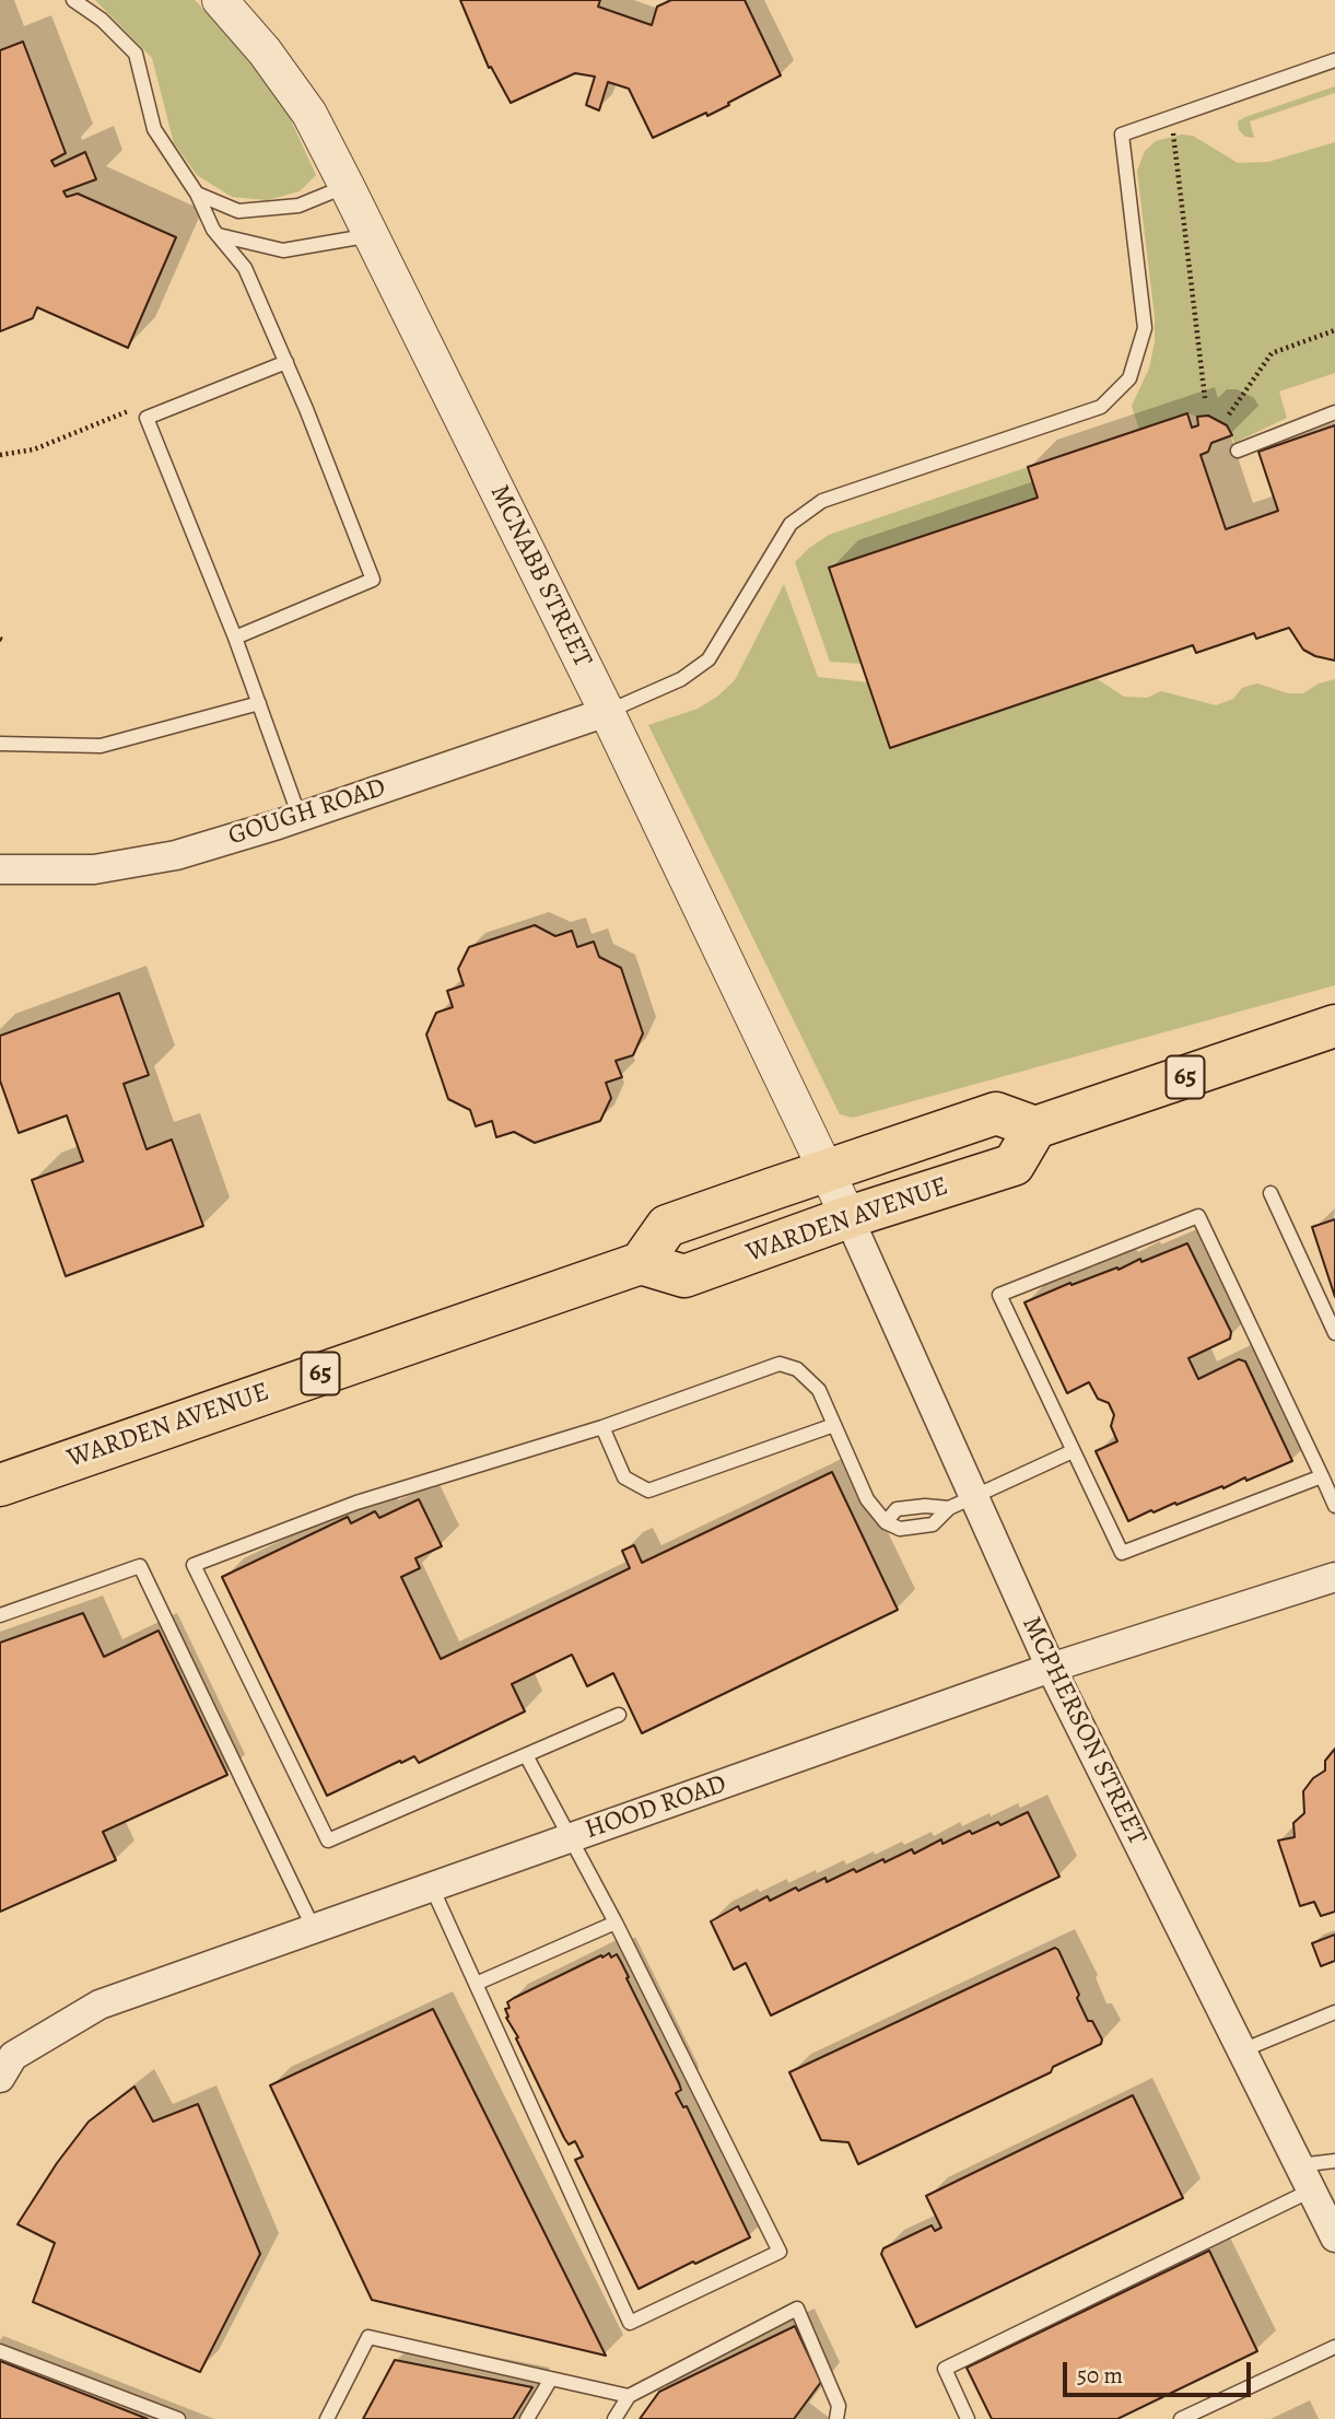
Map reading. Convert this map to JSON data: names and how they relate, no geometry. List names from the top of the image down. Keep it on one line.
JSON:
{"streets":{"main road":["65","WARDEN AVENUE"],"street":["MCNABB STREET","GOUGH ROAD","MCPHERSON STREET","HOOD ROAD"]},"crossings":[["MCNABB STREET","GOUGH ROAD"],["MCNABB STREET","WARDEN AVENUE"],["MCNABB STREET","MCPHERSON STREET"],["65","WARDEN AVENUE"],["WARDEN AVENUE","MCPHERSON STREET"],["MCPHERSON STREET","HOOD ROAD"]],"scale_bar":"50 m"}
